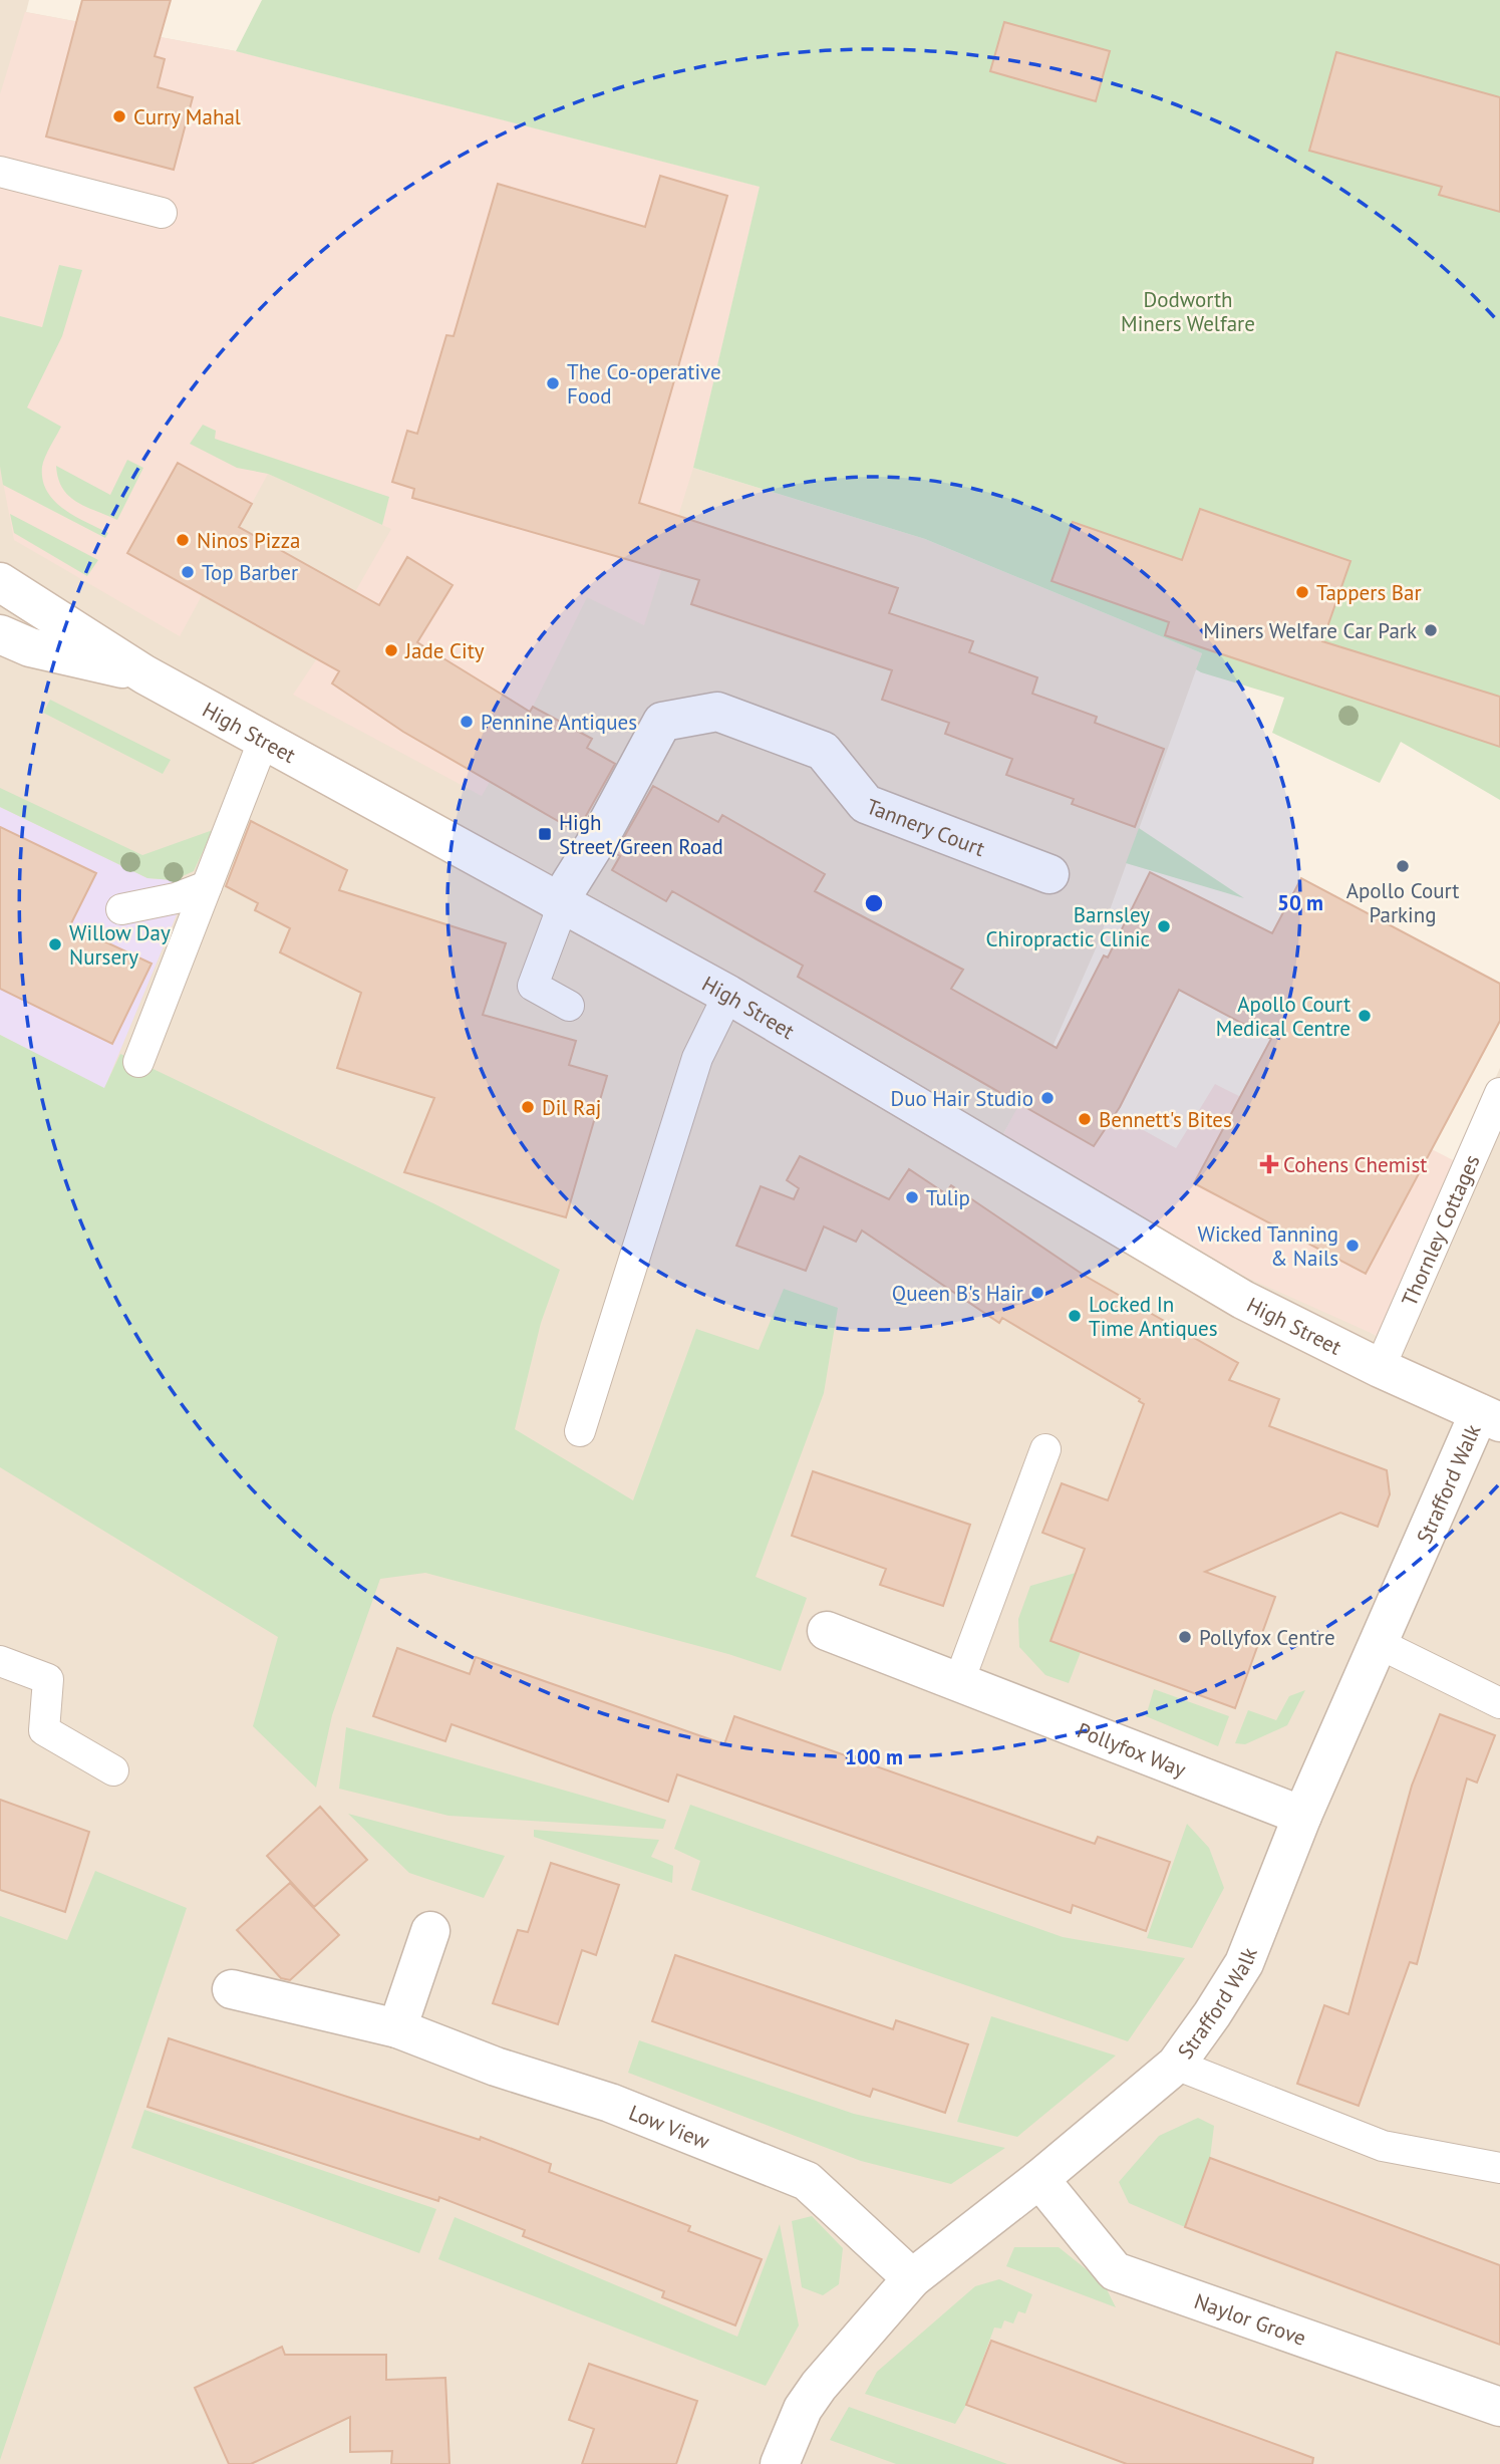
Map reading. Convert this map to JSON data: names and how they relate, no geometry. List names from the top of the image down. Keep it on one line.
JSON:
{"streets":{"street":["High Street","Tannery Court","Strafford Walk","Pollyfox Way","Low View","Naylor Grove"],"lane":["Thornley Cottages"]},"crossings":[["High Street","Tannery Court"],["High Street","Thornley Cottages"],["High Street","Strafford Walk"],["Strafford Walk","Pollyfox Way"],["Strafford Walk","Low View"],["Strafford Walk","Naylor Grove"]],"parks":["Dodworth Miners Welfare"],"places":{"other":["Curry Mahal","The Co-operative Food","Ninos Pizza","Top Barber","Tappers Bar","Miners Welfare Car Park","Jade City","Pennine Antiques","Apollo Court Parking","Barnsley Chiropractic Clinic","Willow Day Nursery","Apollo Court Medical Centre","Duo Hair Studio","Dil Raj","Bennett's Bites","Tulip","Wicked Tanning & Nails","Queen B's Hair","Locked In Time Antiques","Pollyfox Centre"],"transit":["High Street/Green Road"],"health":["Cohens Chemist"]},"rings":["50 m","100 m"]}
